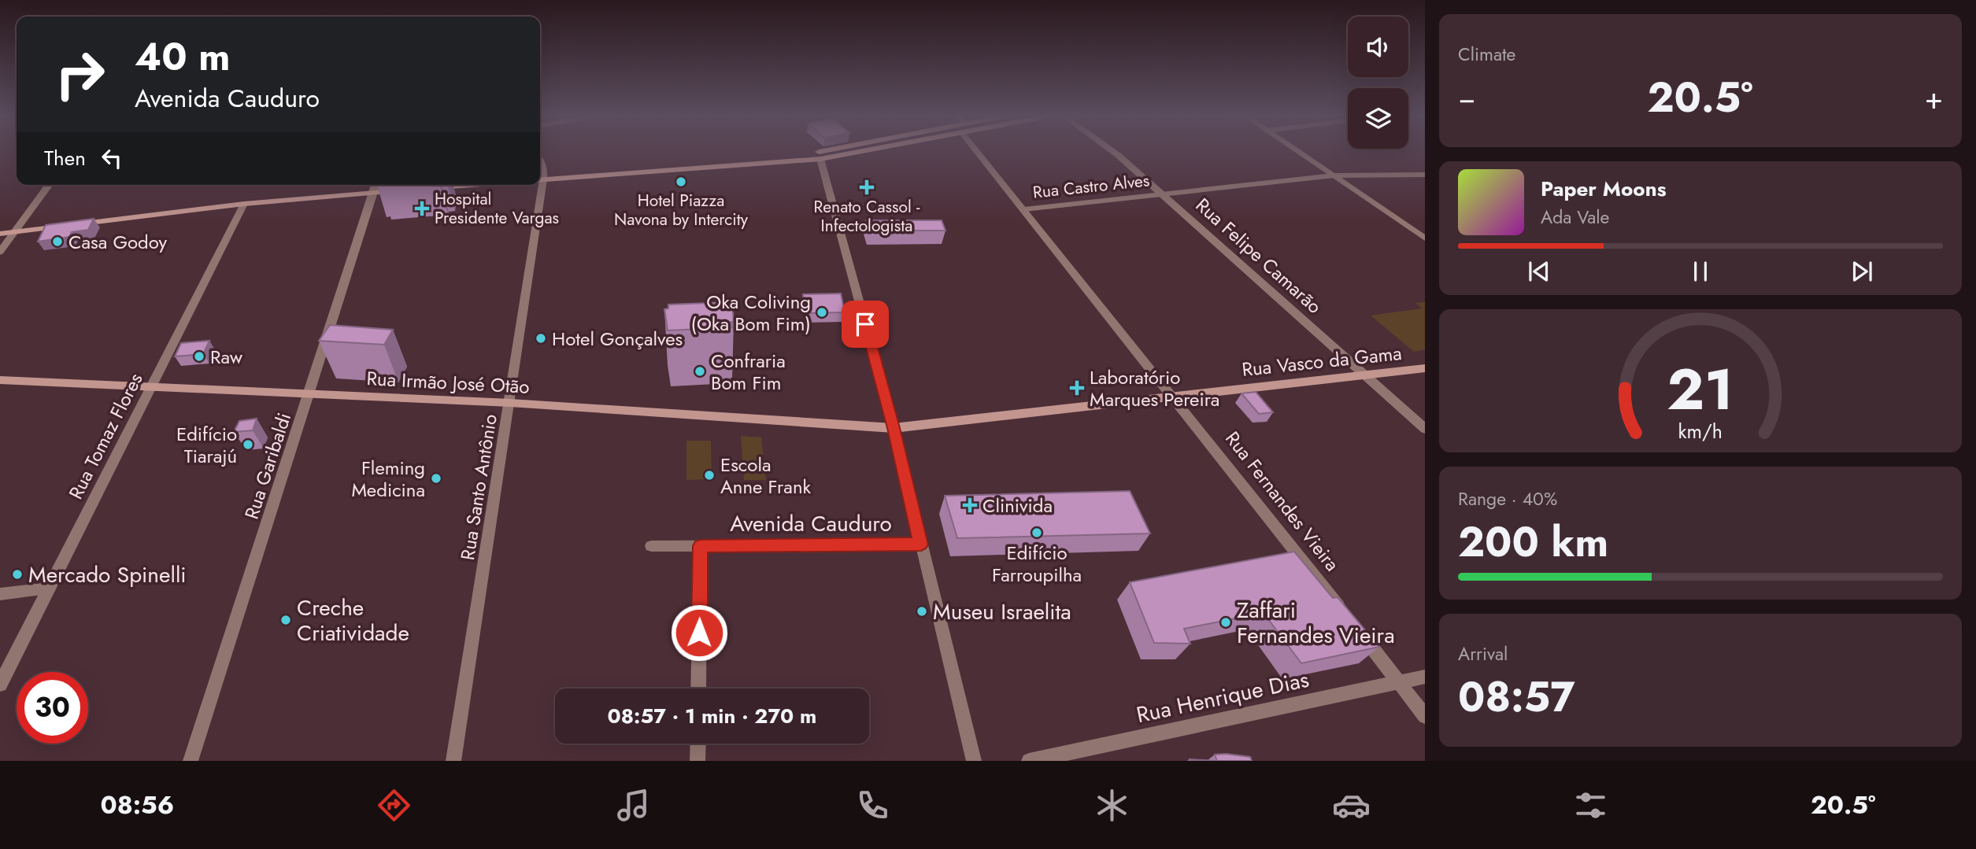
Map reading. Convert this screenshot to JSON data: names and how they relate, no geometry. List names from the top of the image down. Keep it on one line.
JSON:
{"streets":{"main road":["Rua Vasco da Gama","Rua Irmão José Otão"],"street":["Rua Castro Alves","Rua Felipe Camarão","Rua Tomaz Flores","Rua Garibaldi","Rua Santo Antônio","Rua Fernandes Vieira","Avenida Cauduro","Rua Henrique Dias"]},"crossings":[["Rua Castro Alves","Rua Felipe Camarão"],["Rua Castro Alves","Rua Fernandes Vieira"],["Rua Felipe Camarão","Rua Vasco da Gama"],["Rua Vasco da Gama","Rua Irmão José Otão"],["Rua Vasco da Gama","Rua Fernandes Vieira"],["Rua Irmão José Otão","Rua Tomaz Flores"],["Rua Irmão José Otão","Rua Garibaldi"],["Rua Irmão José Otão","Rua Santo Antônio"]],"places":{"other":["Hotel Piazza Navona by Intercity","Casa Godoy","Oka Coliving (Oka Bom Fim)","Hotel Gonçalves","Raw","Confraria Bom Fim","Edifício Tiarajú","Escola Anne Frank","Fleming Medicina","Edifício Farroupilha","Mercado Spinelli","Museu Israelita","Creche Criatividade","Zaffari Fernandes Vieira"],"health":["Renato Cassol - Infectologista","Hospital Presidente Vargas","Laboratório Marques Pereira","Clinivida"]},"page":{"tile":["Climate",["Range · 40%","200 km"],["Arrival","08:57"]],"turn":["40 m","Avenida Cauduro"],"heat":["−","20.5°","+"],"then":"Then","song":["Paper Moons","Ada Vale"],"limit":"30","trip":"08:57 · 1 min · 270 m","tabs":["08:56","20.5°"],"gauge":["21","km/h"]}}
